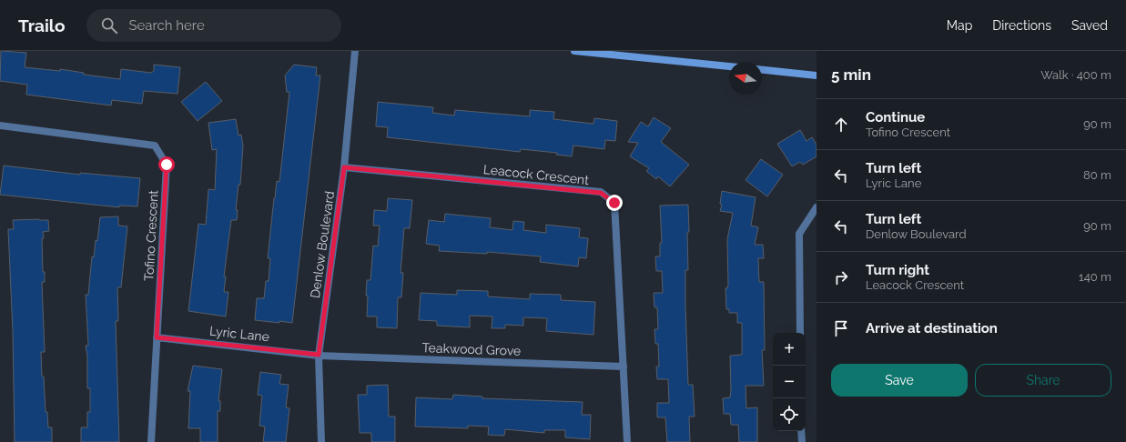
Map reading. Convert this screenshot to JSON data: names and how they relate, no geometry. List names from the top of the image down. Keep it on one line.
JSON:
{"streets":{"street":["Leacock Crescent","Tofino Crescent","Denlow Boulevard","Lyric Lane","Teakwood Grove"]},"crossings":[["Leacock Crescent","Denlow Boulevard"],["Leacock Crescent","Teakwood Grove"],["Tofino Crescent","Lyric Lane"],["Denlow Boulevard","Lyric Lane"],["Denlow Boulevard","Teakwood Grove"],["Lyric Lane","Teakwood Grove"]],"north":"left","page":{"header":"Trailo","search":"Search here","nav":["Map","Directions","Saved"],"heading":["5 min","Walk · 400 m"],"list":[["Continue","Tofino Crescent","90 m"],["Turn left","Lyric Lane","80 m"],["Turn left","Denlow Boulevard","90 m"],["Turn right","Leacock Crescent","140 m"],"Arrive at destination"],"map_buttons":["+","−"],"buttons":["Save","Share"]}}
